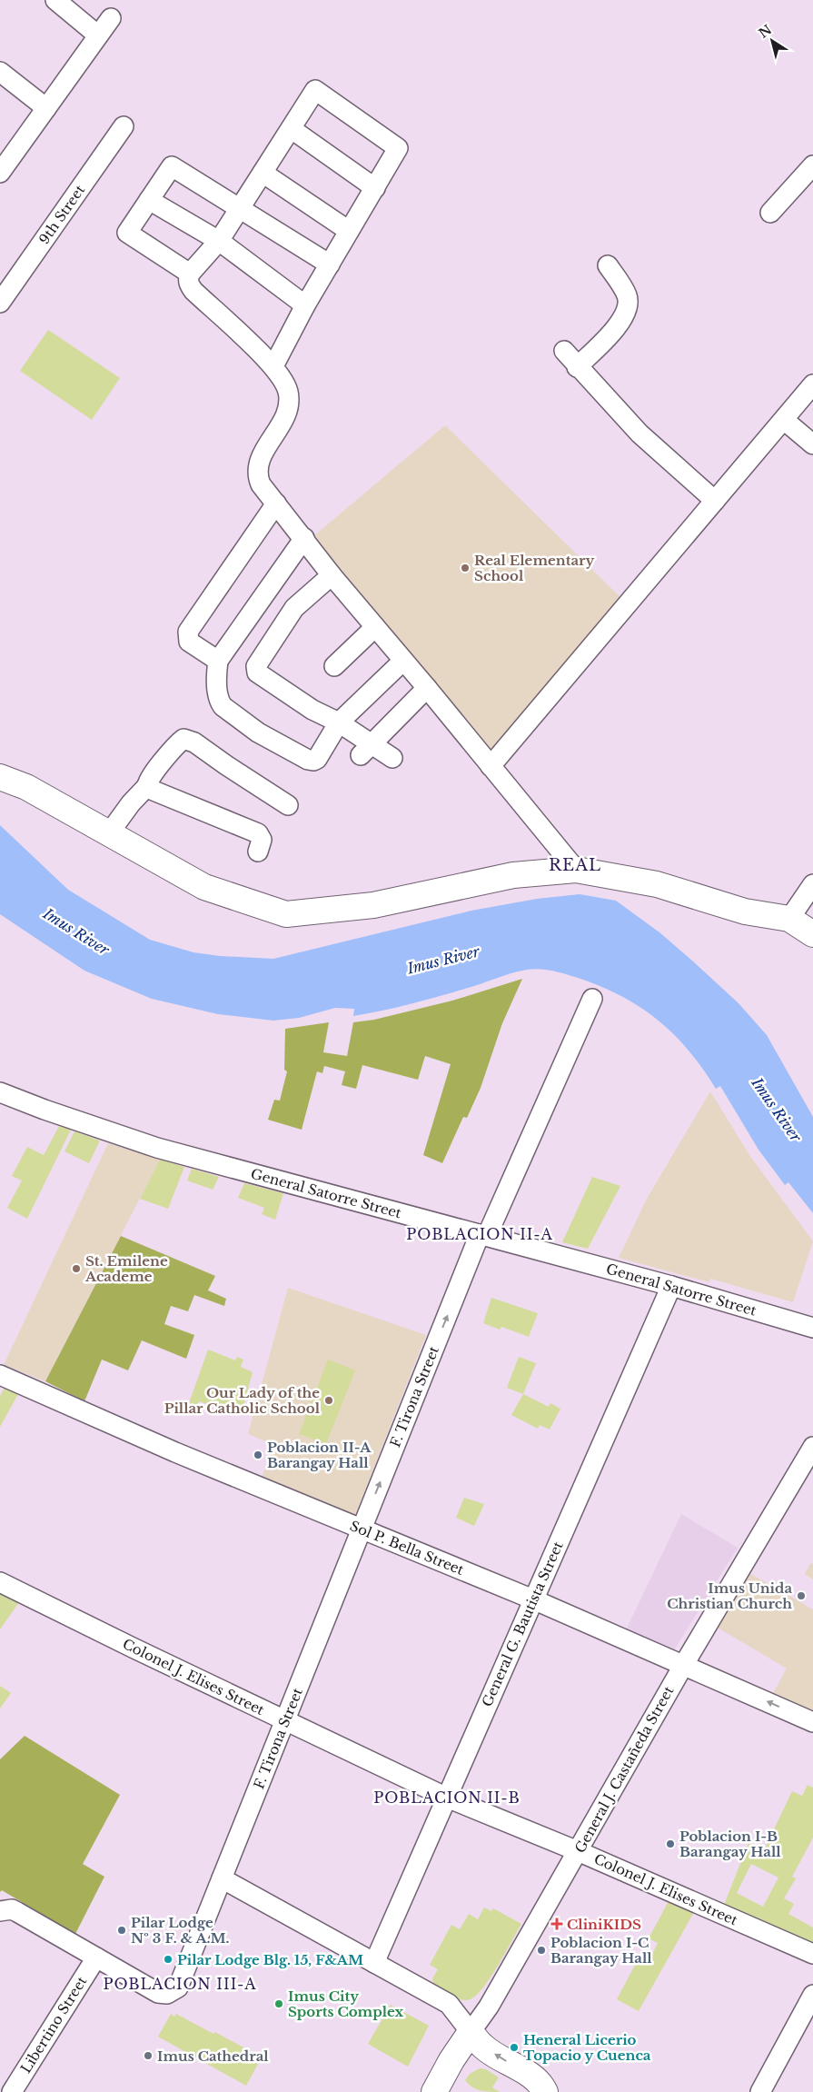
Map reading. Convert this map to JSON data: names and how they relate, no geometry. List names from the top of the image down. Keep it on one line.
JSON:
{"streets":{"main road":["General J. Castañeda Street"],"street":["9th Street","General Satorre Street","F. Tirona Street","Sol P. Bella Street","General G. Bautista Street","Colonel J. Elises Street","Libertino Street"]},"crossings":[["General Satorre Street","F. Tirona Street"],["General Satorre Street","General G. Bautista Street"],["F. Tirona Street","Sol P. Bella Street"],["F. Tirona Street","Colonel J. Elises Street"],["F. Tirona Street","Libertino Street"],["Sol P. Bella Street","General G. Bautista Street"],["Sol P. Bella Street","General J. Castañeda Street"],["General G. Bautista Street","Colonel J. Elises Street"],["Colonel J. Elises Street","General J. Castañeda Street"]],"districts":["REAL","POBLACION II-A","POBLACION II-B","POBLACION III-A"],"water":["Imus River"],"places":{"other":["Real Elementary School","St. Emilene Academe","Our Lady of the Pillar Catholic School","Poblacion II-A Barangay Hall","Imus Unida Christian Church","Poblacion I-B Barangay Hall","Pilar Lodge № 3 F. & A.M.","Poblacion I-C Barangay Hall","Pilar Lodge Blg. 15, F&AM","Imus City Sports Complex","Heneral Licerio Topacio y Cuenca","Imus Cathedral"],"health":["CliniKIDS"]},"north":"top left"}
